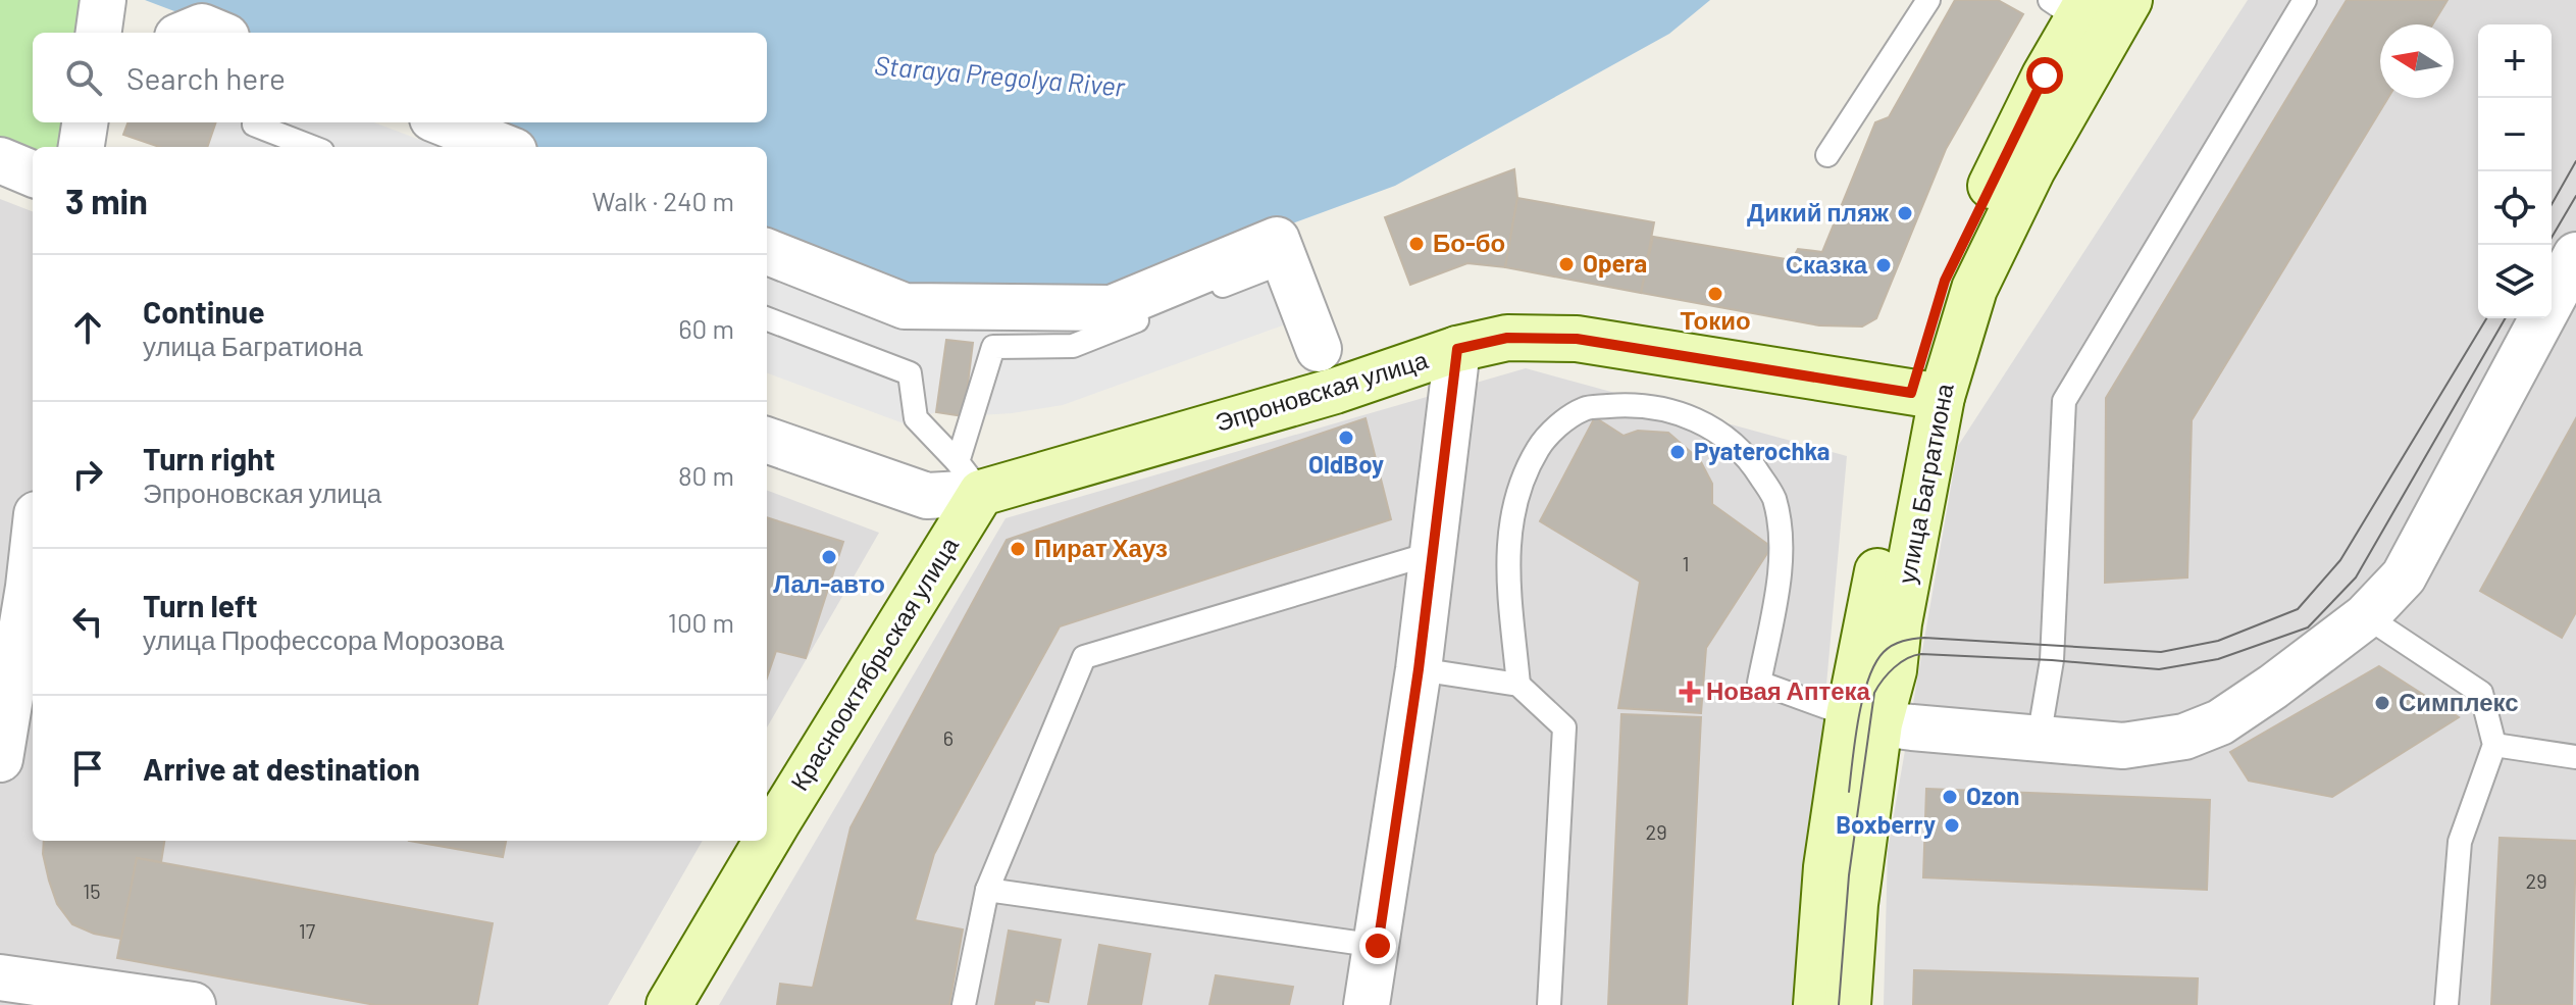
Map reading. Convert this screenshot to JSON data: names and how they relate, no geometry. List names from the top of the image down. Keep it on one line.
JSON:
{"streets":{"main road":["Эпроновская улица","улица Багратиона","Краснооктябрьская улица"]},"crossings":[["Эпроновская улица","улица Багратиона"],["Эпроновская улица","Краснооктябрьская улица"]],"water":["Staraya Pregolya River"],"places":{"other":["Дикий пляж","Бо-бо","Opera","Сказка","Токио","OldBoy","Pyaterochka","Пират Хауз","Лал-авто","Симплекс","Ozon","Boxberry"],"health":["Новая Аптека"]},"house_numbers":["1","6","29","29","15","17"],"north":"left","page":{"map_buttons":["+","−"],"search":"Search here","heading":["3 min","Walk · 240 m"],"list":[["Continue","улица Багратиона","60 m"],["Turn right","Эпроновская улица","80 m"],["Turn left","улица Профессора Морозова","100 m"],"Arrive at destination"]}}
